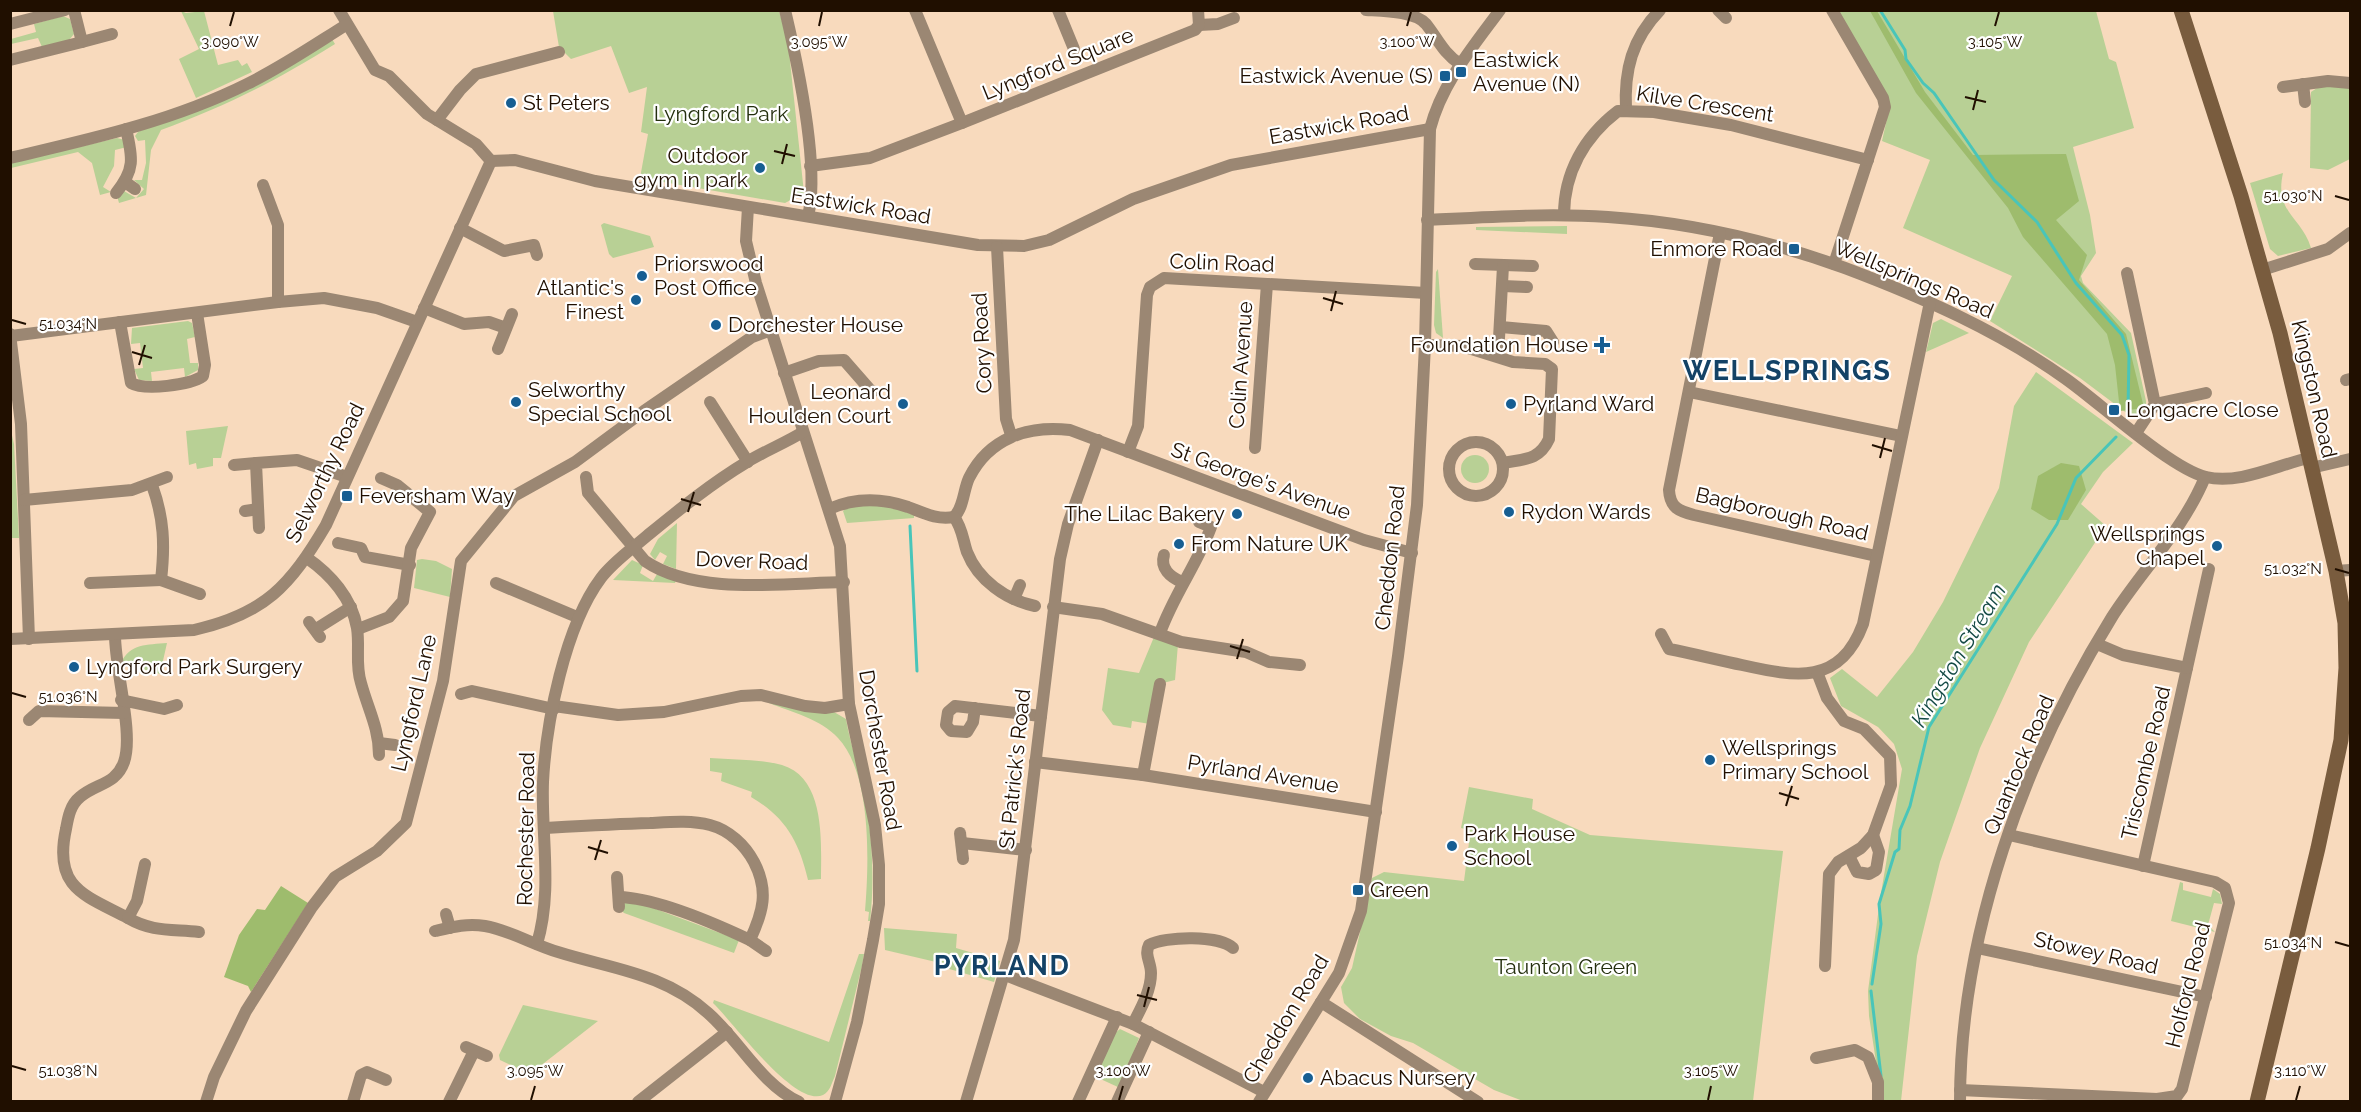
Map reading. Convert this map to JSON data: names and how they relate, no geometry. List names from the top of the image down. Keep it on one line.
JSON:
{"streets":{"street":["Lyngford Square","Kilve Crescent","Eastwick Road","Colin Road","Wellsprings Road","Cory Road","Colin Avenue","Kingston Road","Selworthy Road","St George's Avenue","Bagborough Road","Cheddon Road","Dover Road","Lyngford Lane","Dorchester Road","Triscombe Road","Quantock Road","St Patrick's Road","Pyrland Avenue","Rochester Road","Stowey Road","Holford Road"]},"crossings":[["Kilve Crescent","Wellsprings Road"],["Eastwick Road","Cory Road"],["Eastwick Road","Selworthy Road"],["Eastwick Road","Cheddon Road"],["Eastwick Road","Dorchester Road"],["Colin Road","Colin Avenue"],["Colin Road","St George's Avenue"],["Colin Road","Cheddon Road"],["Wellsprings Road","Bagborough Road"],["Wellsprings Road","Cheddon Road"],["Wellsprings Road","Quantock Road"],["Cory Road","St George's Avenue"],["St George's Avenue","Cheddon Road"],["St George's Avenue","St Patrick's Road"],["Cheddon Road","Pyrland Avenue"],["Dover Road","Dorchester Road"],["Dover Road","Rochester Road"],["Lyngford Lane","Dorchester Road"],["Dorchester Road","Rochester Road"],["Triscombe Road","Quantock Road"],["Triscombe Road","Holford Road"],["Quantock Road","Stowey Road"],["Quantock Road","Holford Road"],["St Patrick's Road","Pyrland Avenue"],["Stowey Road","Holford Road"]],"districts":["WELLSPRINGS","PYRLAND"],"water":["Kingston Stream"],"parks":["Lyngford Park","Taunton Green"],"places":{"transit":["Eastwick Avenue (N)","Eastwick Avenue (S)","Enmore Road","Longacre Close","Feversham Way","Green"],"other":["St Peters","Outdoor gym in park","Priorswood Post Office","Atlantic's Finest","Dorchester House","Selworthy Special School","Leonard Houlden Court","Pyrland Ward","Rydon Wards","The Lilac Bakery","From Nature UK","Wellsprings Chapel","Lyngford Park Surgery","Wellsprings Primary School","Park House School","Abacus Nursery"],"health":["Foundation House"]},"coordinates":["3.090°W","3.095°W","3.100°W","3.105°W","51.030°N","51.034°N","51.032°N","51.036°N","51.038°N","3.110°W"]}
